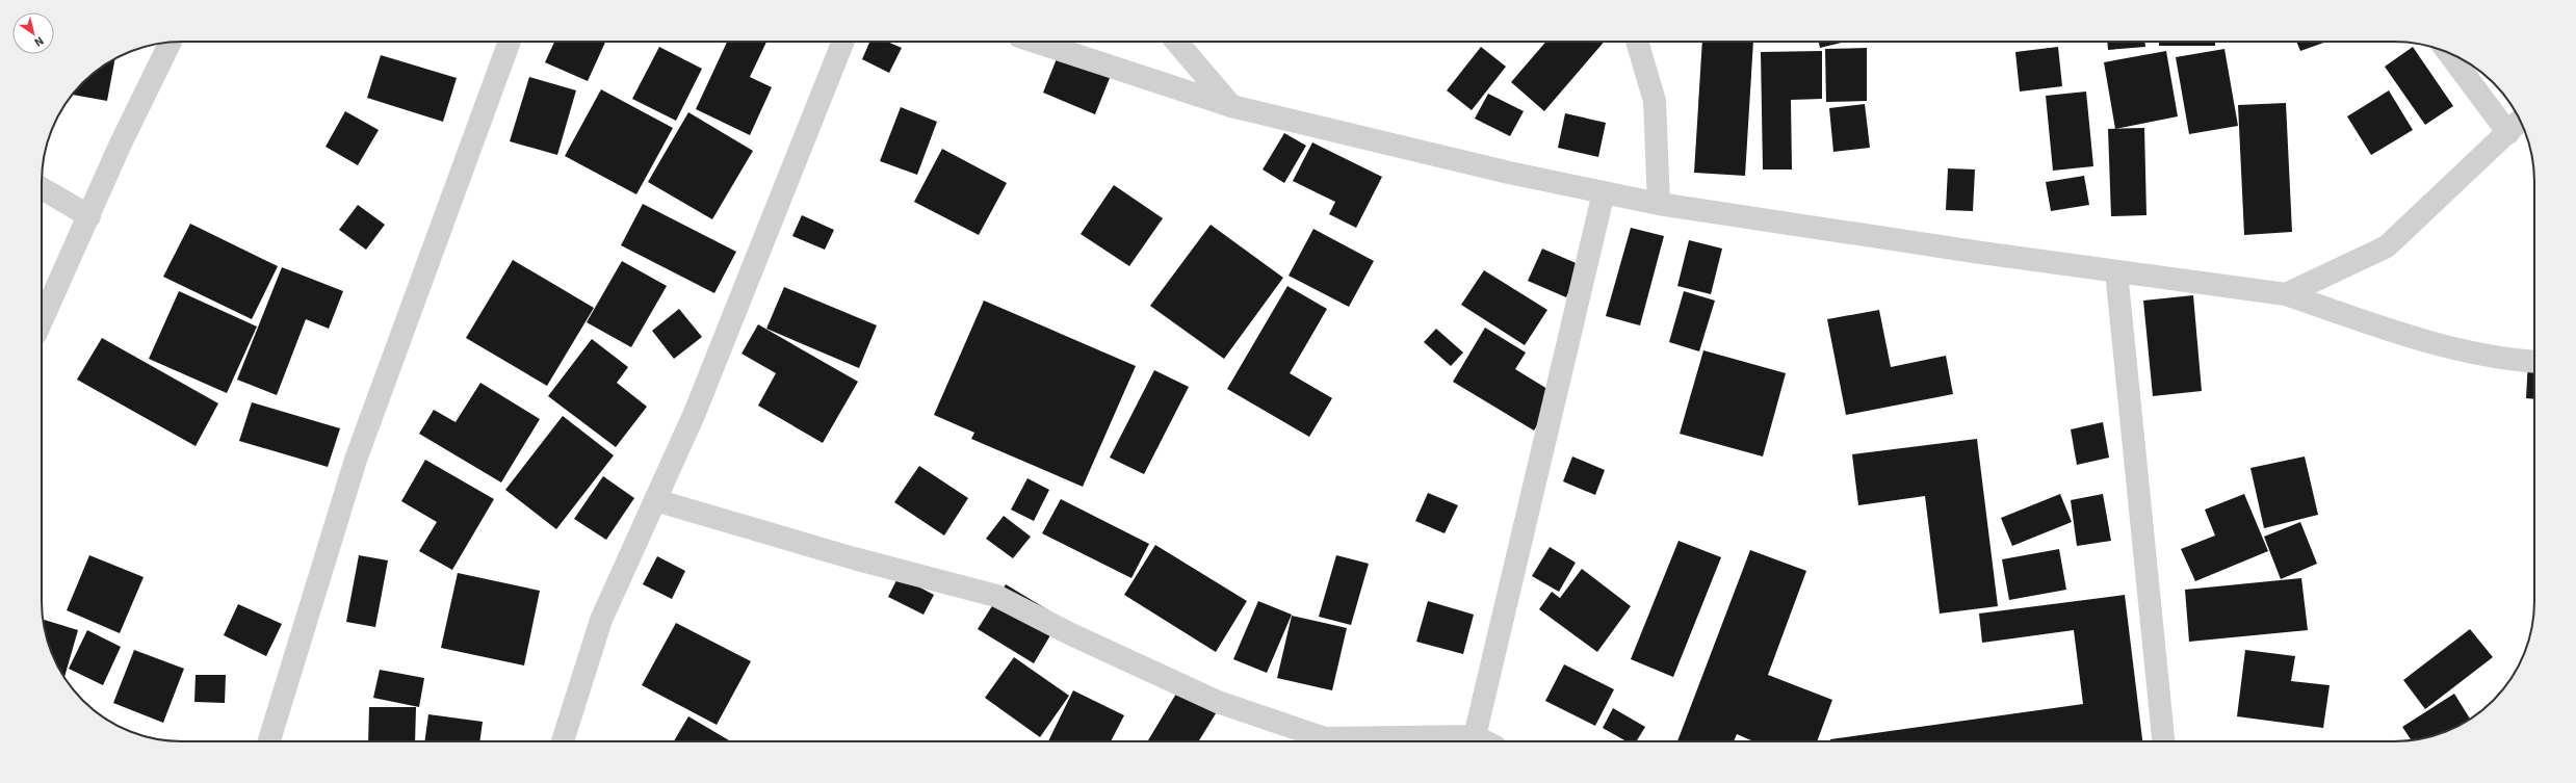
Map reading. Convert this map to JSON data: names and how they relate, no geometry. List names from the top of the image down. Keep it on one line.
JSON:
{"north":"bottom right"}
